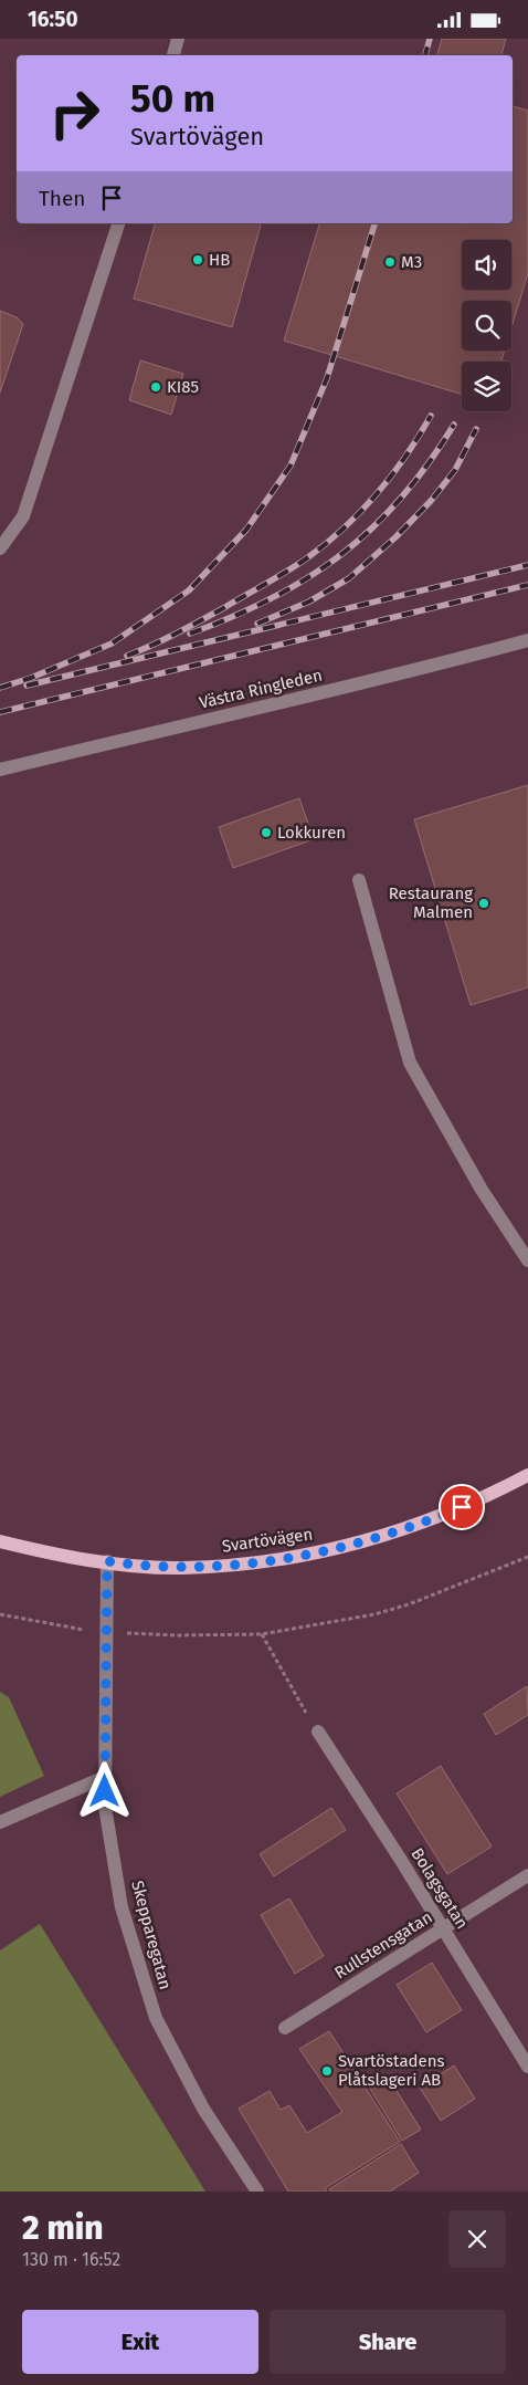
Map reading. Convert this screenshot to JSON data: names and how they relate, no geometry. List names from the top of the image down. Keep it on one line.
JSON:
{"streets":{"main road":["Svartövägen"],"street":["Västra Ringleden","Bolagsgatan","Skepparegatan","Rullstensgatan"]},"crossings":[["Svartövägen","Skepparegatan"],["Bolagsgatan","Rullstensgatan"]],"places":["HB","M3","KI85","Lokkuren","Restaurang Malmen","Svartöstadens Plåtslageri AB"],"page":{"status":"16:50","turn":["50 m","Svartövägen"],"then":"Then","heading":["2 min","130 m · 16:52"],"buttons":["Exit","Share"]}}
